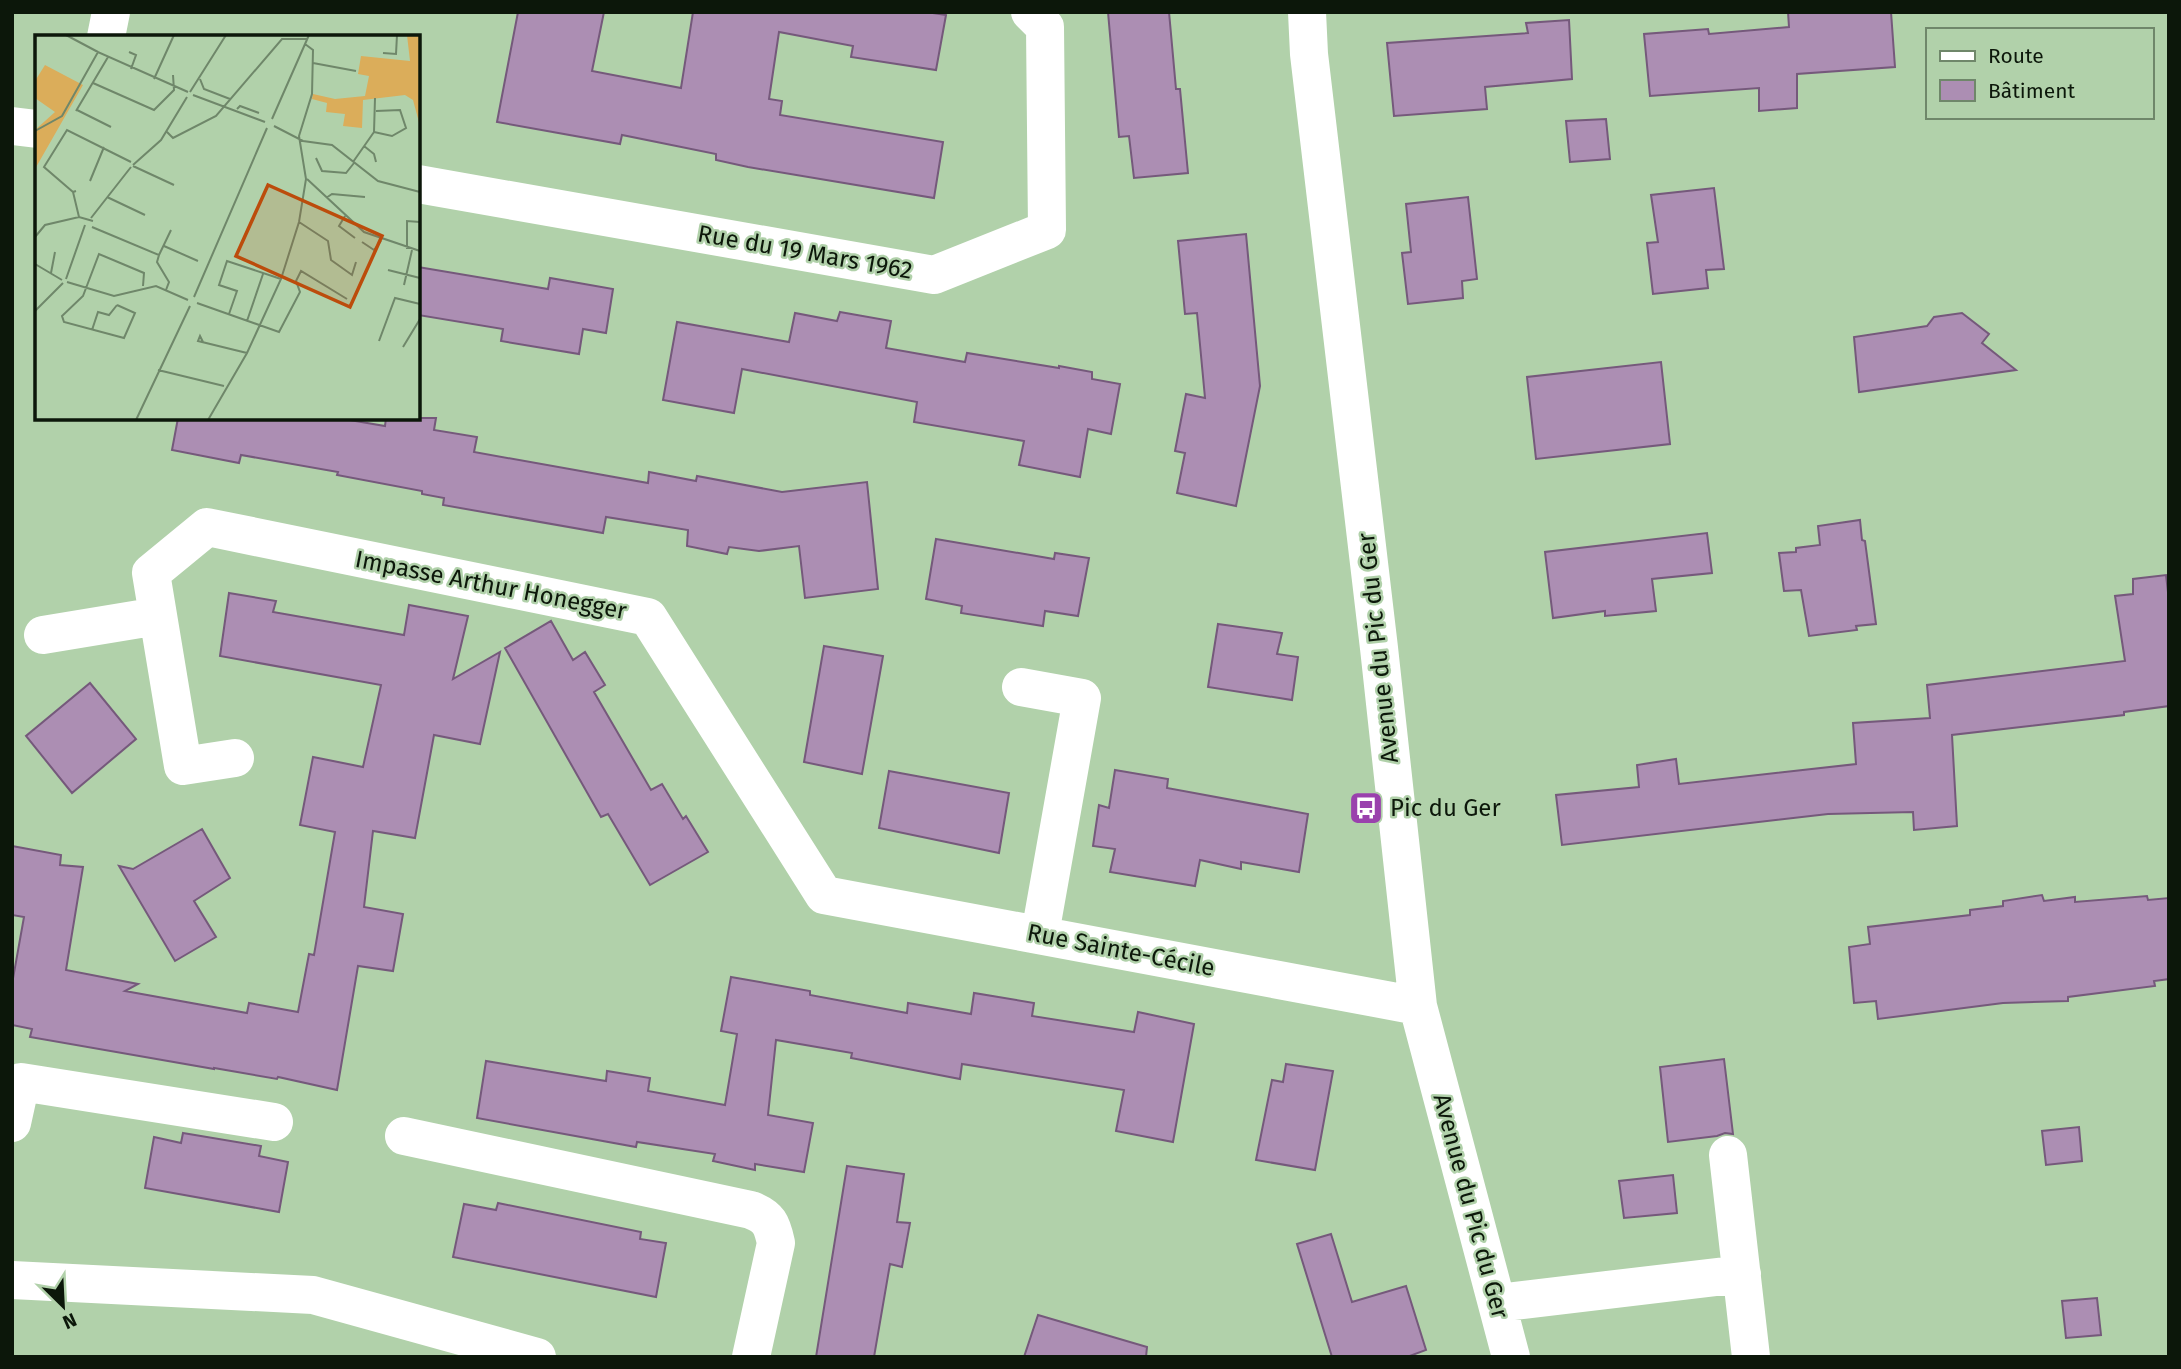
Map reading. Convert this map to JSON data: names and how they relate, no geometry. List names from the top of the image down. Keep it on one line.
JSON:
{"streets":{"street":["Rue du 19 Mars 1962","Impasse Arthur Honegger","Avenue du Pic du Ger","Rue Sainte-Cécile"]},"crossings":[["Impasse Arthur Honegger","Rue Sainte-Cécile"],["Avenue du Pic du Ger","Rue Sainte-Cécile"]],"places":{"bus stop":["Pic du Ger"]},"legend":["Route","Bâtiment"],"north":"bottom right"}
